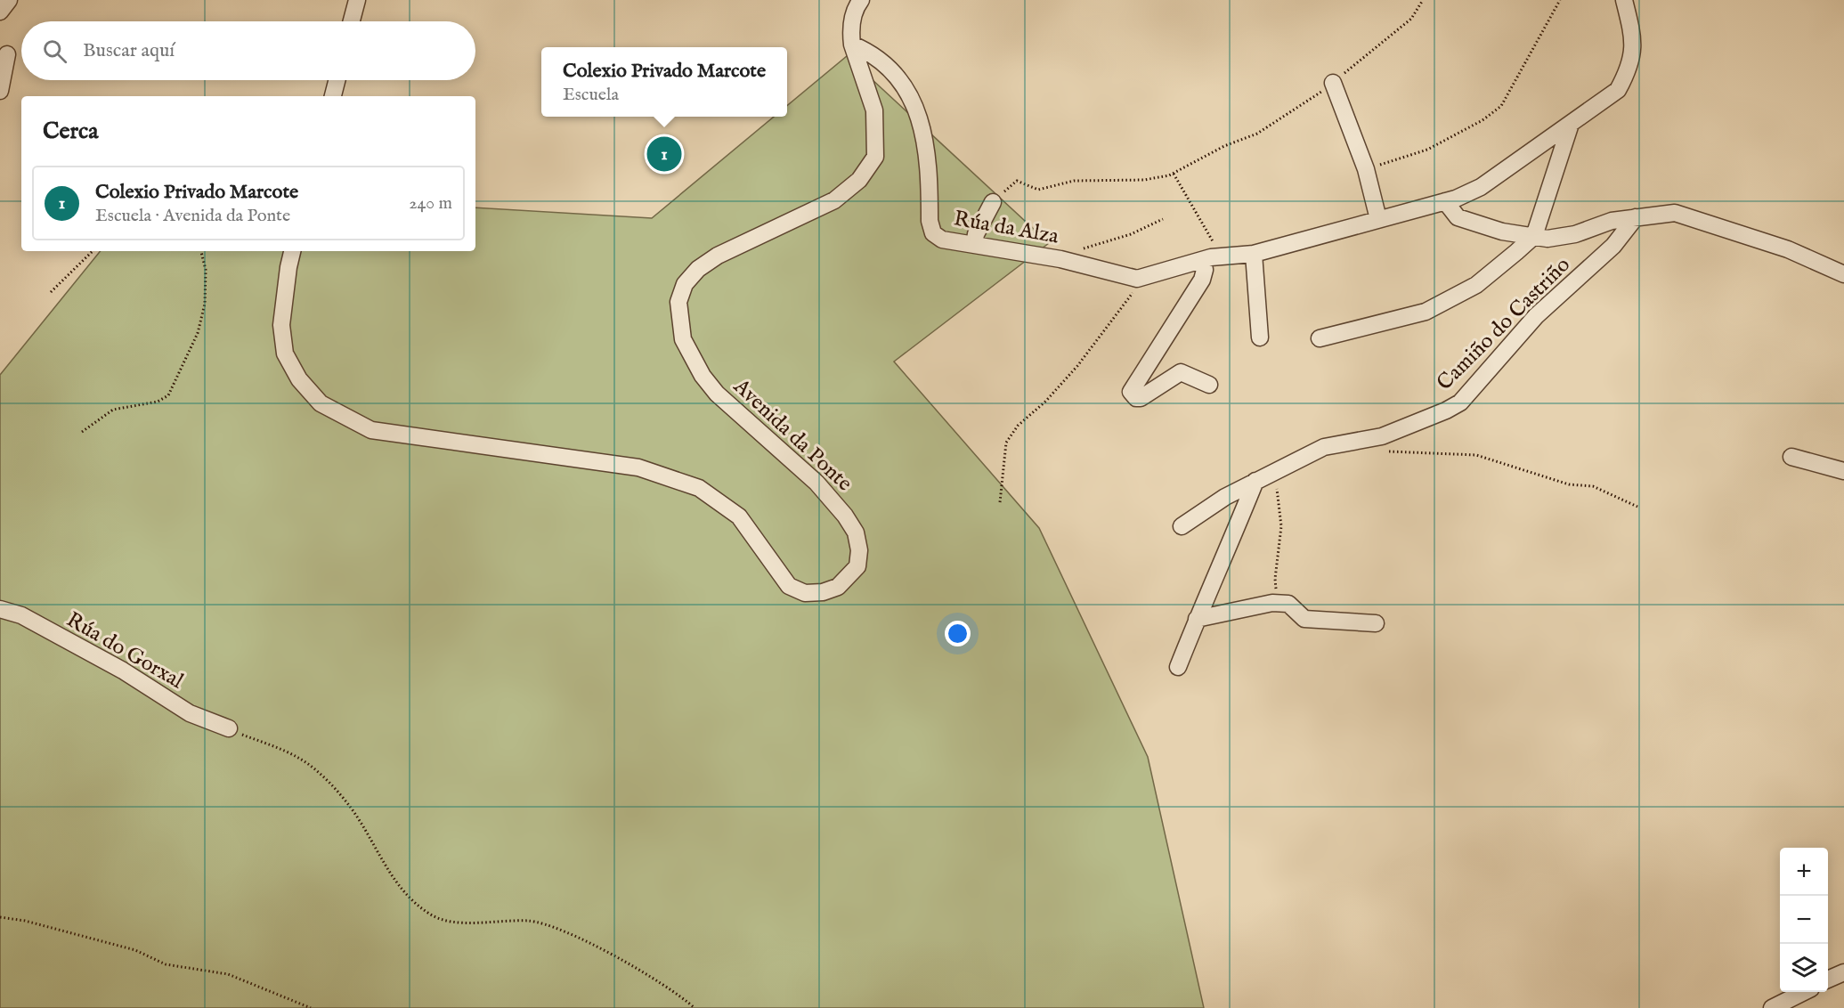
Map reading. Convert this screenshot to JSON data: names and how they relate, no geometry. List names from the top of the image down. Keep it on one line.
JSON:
{"streets":{"street":["Rúa da Alza","Camiño do Castriño","Avenida da Ponte","Rúa do Gorxal"]},"crossings":[["Rúa da Alza","Avenida da Ponte"]],"page":{"search":"Buscar aquí","popup":["Colexio Privado Marcote","Escuela"],"heading":"Cerca","pins":"1","list":[{"mark":"1","name":"Colexio Privado Marcote","note":"Escuela · Avenida da Ponte","value":"240 m"}],"map_buttons":["+","−"]}}
